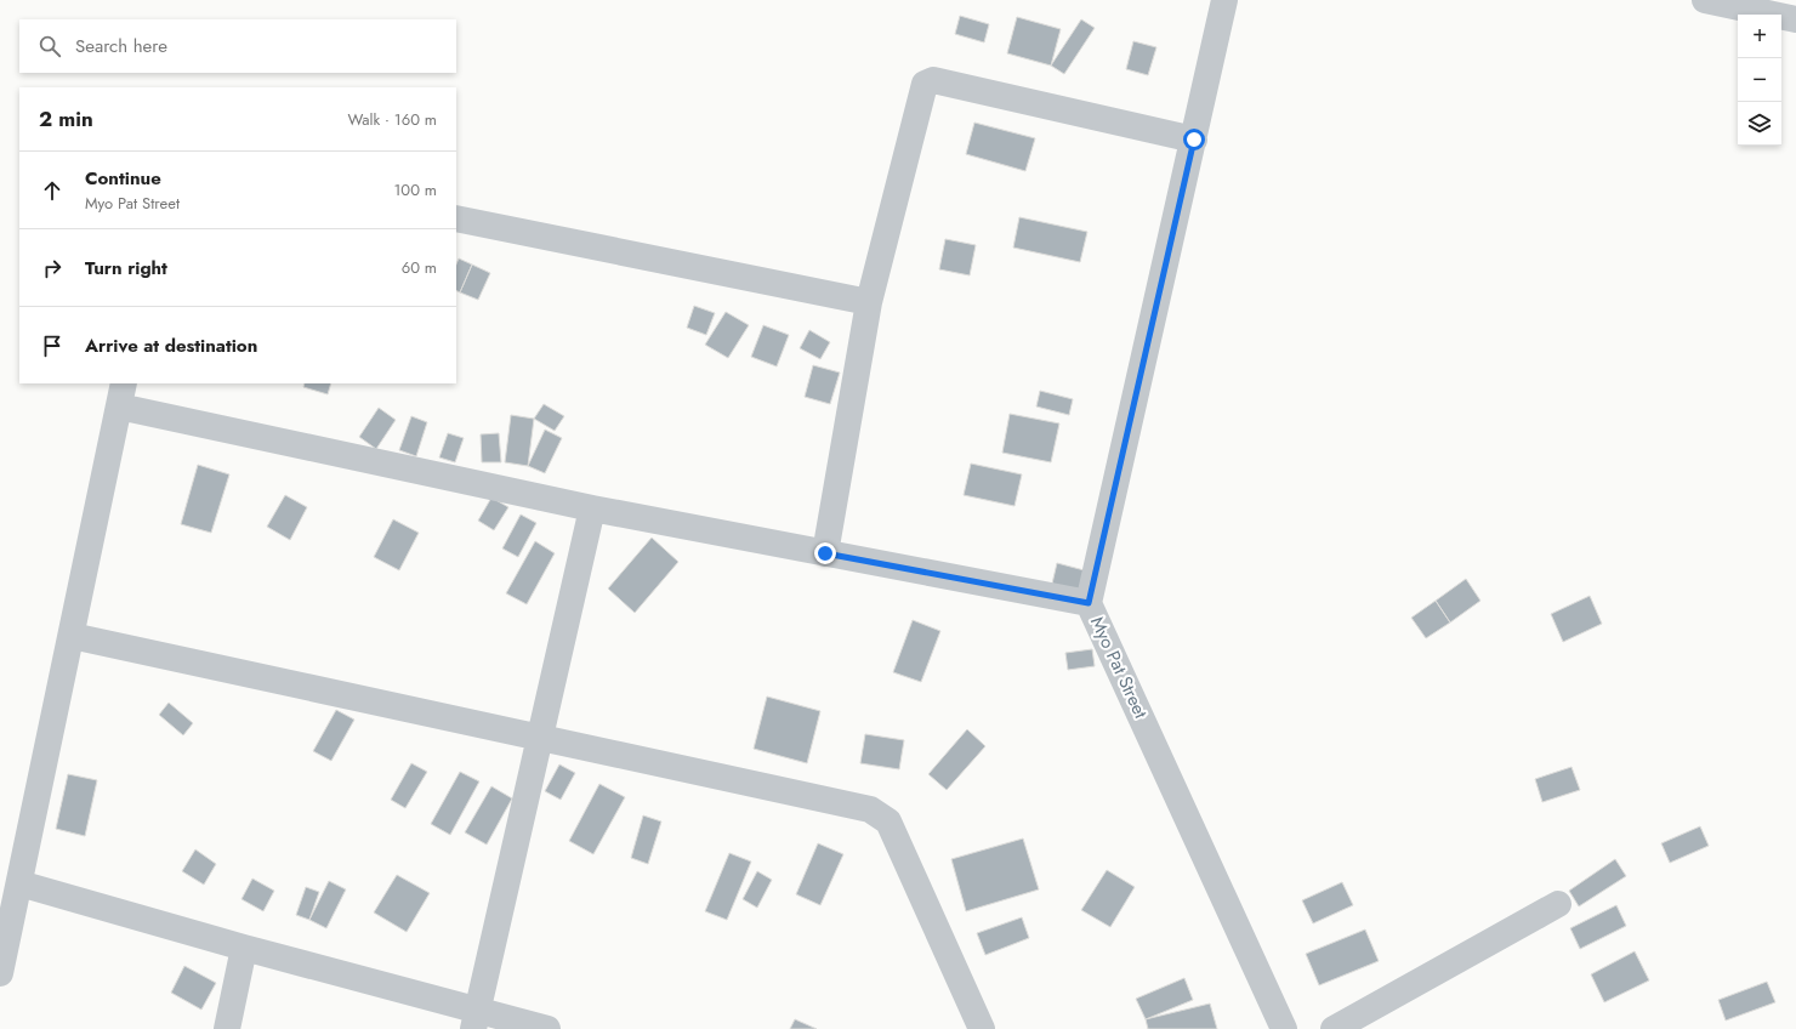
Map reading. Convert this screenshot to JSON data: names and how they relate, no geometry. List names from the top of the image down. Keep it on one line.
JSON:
{"streets":{"street":["Myo Pat Street"]},"page":{"map_buttons":["+","−"],"search":"Search here","heading":["2 min","Walk · 160 m"],"list":[["Continue","Myo Pat Street","100 m"],["Turn right","60 m"],"Arrive at destination"]}}
